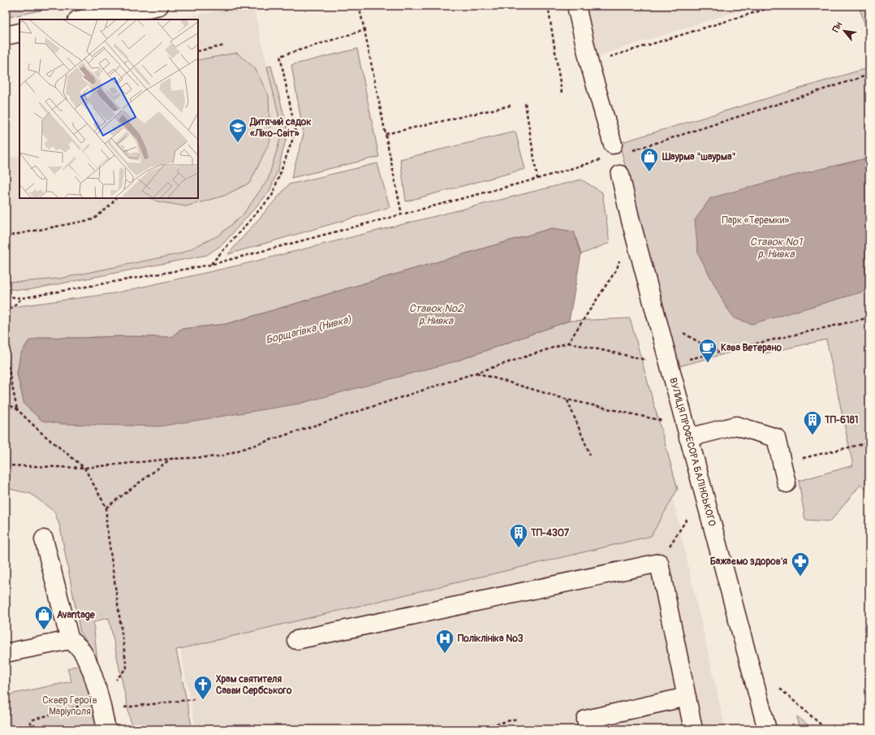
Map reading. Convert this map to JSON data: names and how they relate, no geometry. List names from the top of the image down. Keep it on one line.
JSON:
{"streets":{"street":["ВУЛИЦЯ ПРОФЕСОРА БАЛІНСЬКОГО"]},"water":["Ставок №1 р. Нивка","Ставок №2 р.Нивка","Борщагівка (Нивка)"],"parks":["Парк «Теремки»","Сквер Героїв Маріуполя"],"places":{"school or university":["Дитячий садок «Ліко-Світ»"],"shop":["Шаурма \"шаурма\"","Avantage"],"cafe":["Кава Ветерано"],"building":["ТП-6181","ТП-4307"],"pharmacy":["Бажаємо здоровʼя"],"hospital":["Поліклініка №3"],"church":["Храм святителя Савви Сербського"]},"north":"top left"}
